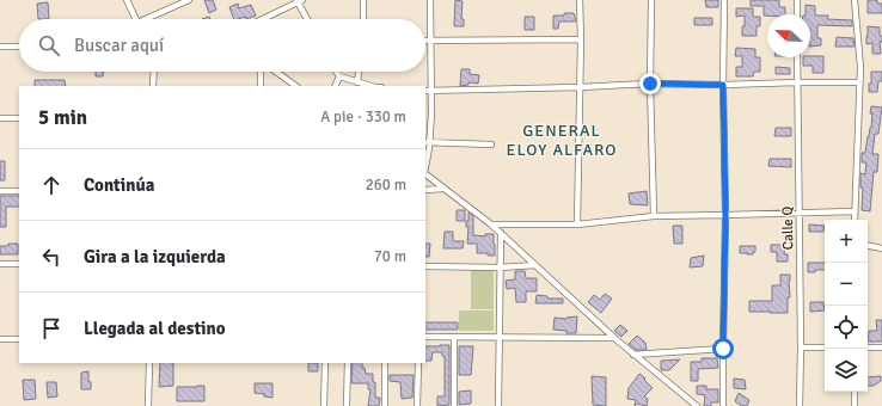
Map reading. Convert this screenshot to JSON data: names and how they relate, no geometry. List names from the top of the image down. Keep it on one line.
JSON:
{"streets":{"street":["Calle Q"]},"districts":["GENERAL ELOY ALFARO"],"north":"top left","page":{"search":"Buscar aquí","heading":["5 min","A pie · 330 m"],"list":[["Continúa","260 m"],["Gira a la izquierda","70 m"],"Llegada al destino"],"map_buttons":["+","−"]}}
